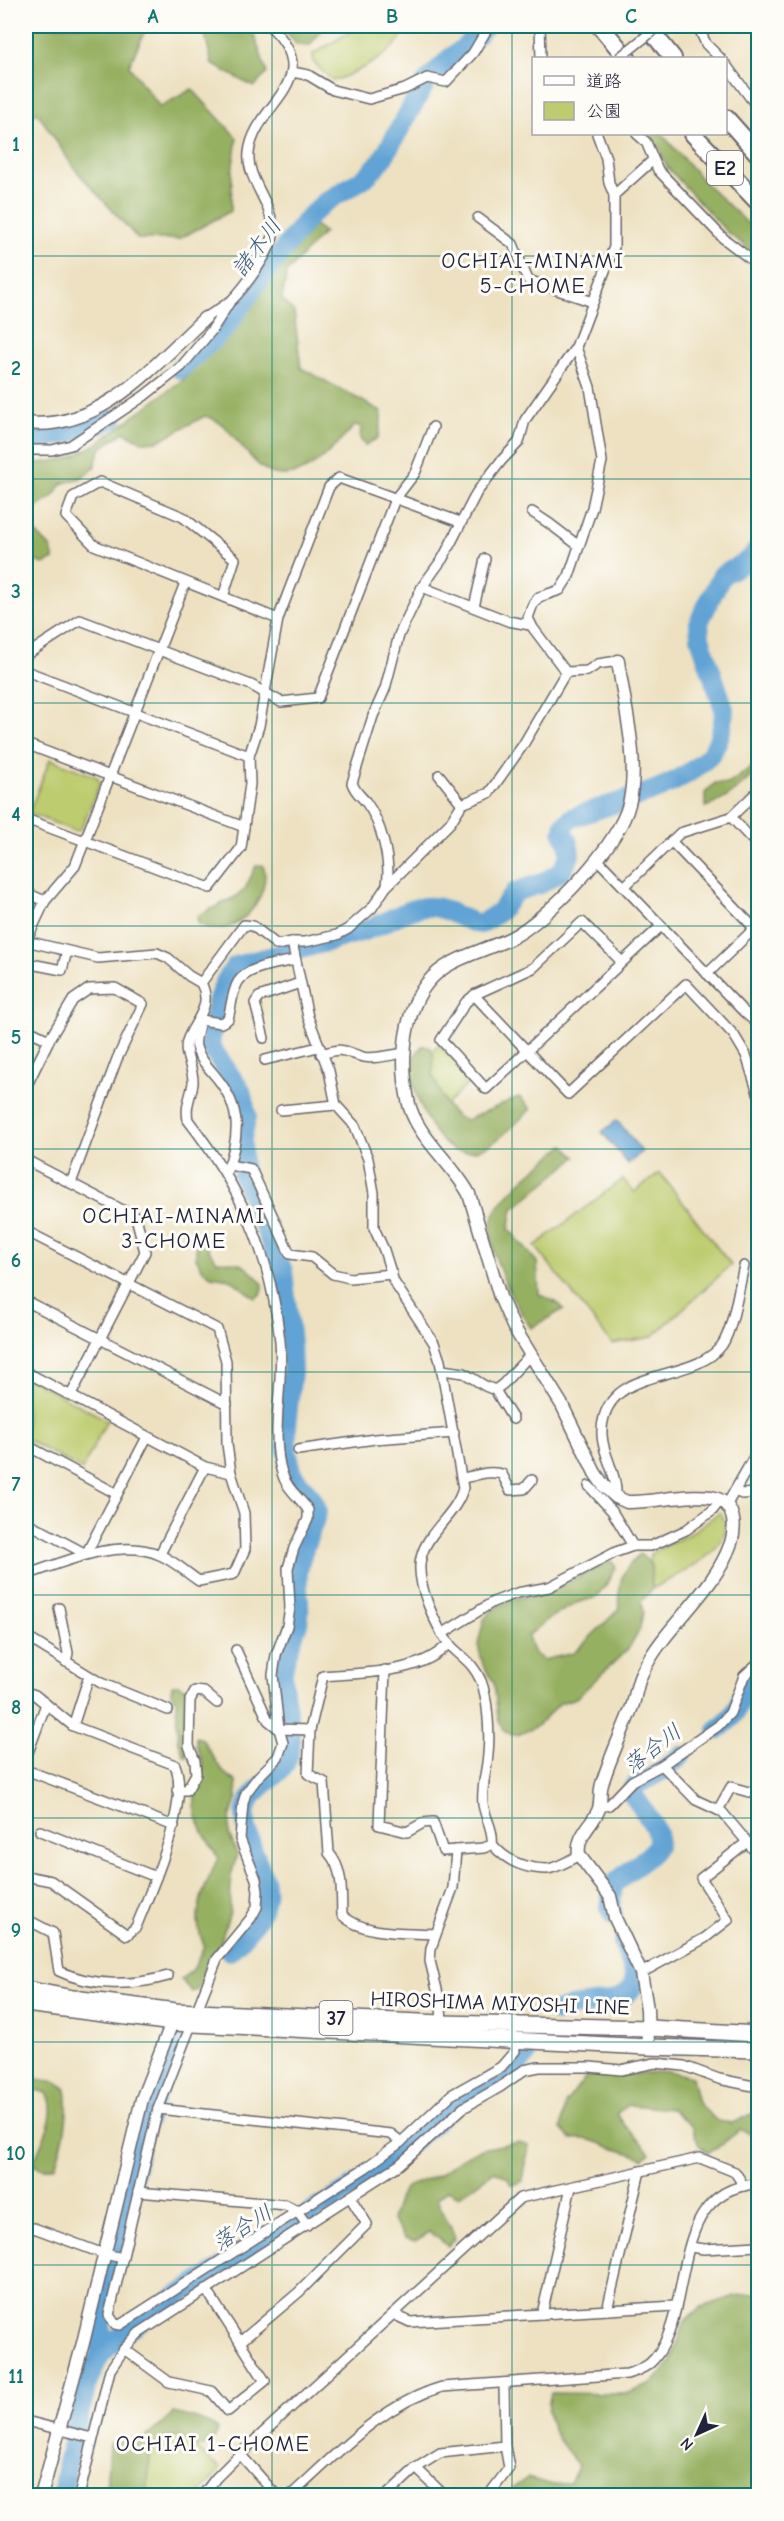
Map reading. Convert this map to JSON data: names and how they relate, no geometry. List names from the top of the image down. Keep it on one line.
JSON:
{"streets":{"highway":["E2"],"main road":["HIROSHIMA MIYOSHI LINE","37"]},"districts":["OCHIAI-MINAMI 5-CHOME","OCHIAI-MINAMI 3-CHOME","OCHIAI 1-CHOME"],"water":["諸木川","落合川"],"legend":["道路","公園"],"north":"bottom left","grid":{"columns":["A","B","C"],"rows":["1","2","3","4","5","6","7","8","9","10","11"]}}
